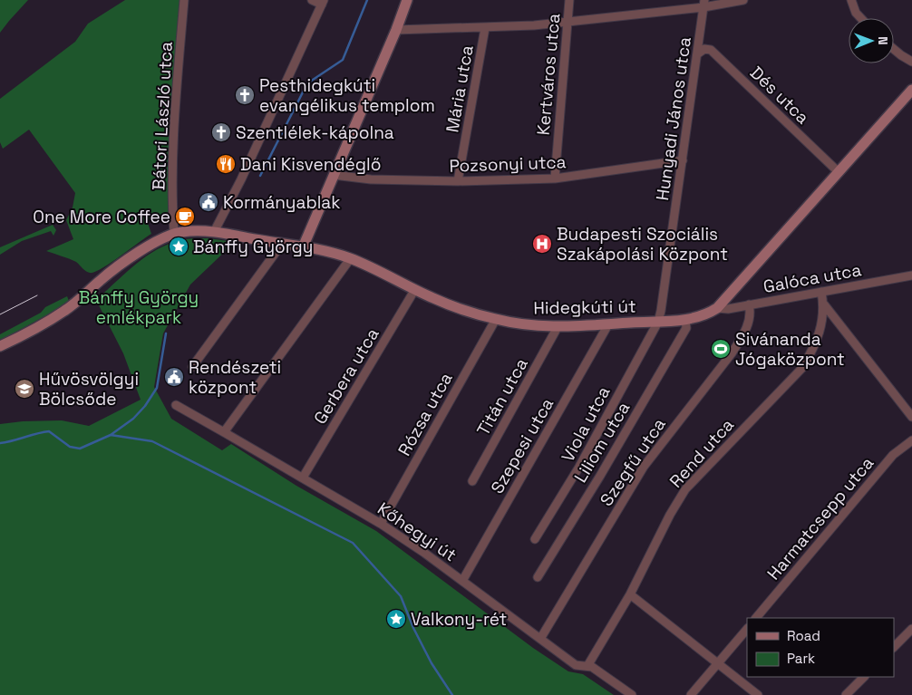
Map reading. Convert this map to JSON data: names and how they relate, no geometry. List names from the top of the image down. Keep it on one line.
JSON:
{"streets":{"main road":["Hidegkúti út"],"street":["Kertváros utca","Mária utca","Dés utca","Bátori László utca","Hunyadi János utca","Pozsonyi utca","Galóca utca","Gerbera utca","Titán utca","Rózsa utca","Viola utca","Liliom utca","Szepesi utca","Rend utca","Szegfű utca","Harmatcsepp utca","Kőhegyi út"]},"crossings":[["Kertváros utca","Pozsonyi utca"],["Mária utca","Pozsonyi utca"],["Dés utca","Hunyadi János utca"],["Dés utca","Hidegkúti út"],["Bátori László utca","Hidegkúti út"],["Hunyadi János utca","Pozsonyi utca"],["Hunyadi János utca","Hidegkúti út"],["Hunyadi János utca","Viola utca"],["Galóca utca","Hidegkúti út"],["Galóca utca","Rend utca"],["Galóca utca","Szegfű utca"],["Hidegkúti út","Gerbera utca"],["Hidegkúti út","Titán utca"],["Hidegkúti út","Rózsa utca"],["Hidegkúti út","Viola utca"],["Hidegkúti út","Liliom utca"],["Hidegkúti út","Szepesi utca"],["Gerbera utca","Kőhegyi út"],["Rózsa utca","Kőhegyi út"],["Szepesi utca","Kőhegyi út"],["Rend utca","Kőhegyi út"],["Szegfű utca","Kőhegyi út"]],"parks":["Bánffy György emlékpark"],"places":{"church":["Pesthidegkúti evangélikus templom","Szentlélek-kápolna"],"restaurant":["Dani Kisvendéglő"],"public building":["Kormányablak","Rendészeti központ"],"cafe":["One More Coffee"],"hospital":["Budapesti Szociális Szakápolási Központ"],"place":["Bánffy György","Valkony-rét"],"sports":["Sivánanda Jógaközpont"],"school or university":["Hűvösvölgyi Bölcsőde"]},"legend":["Road","Park"],"north":"right"}
